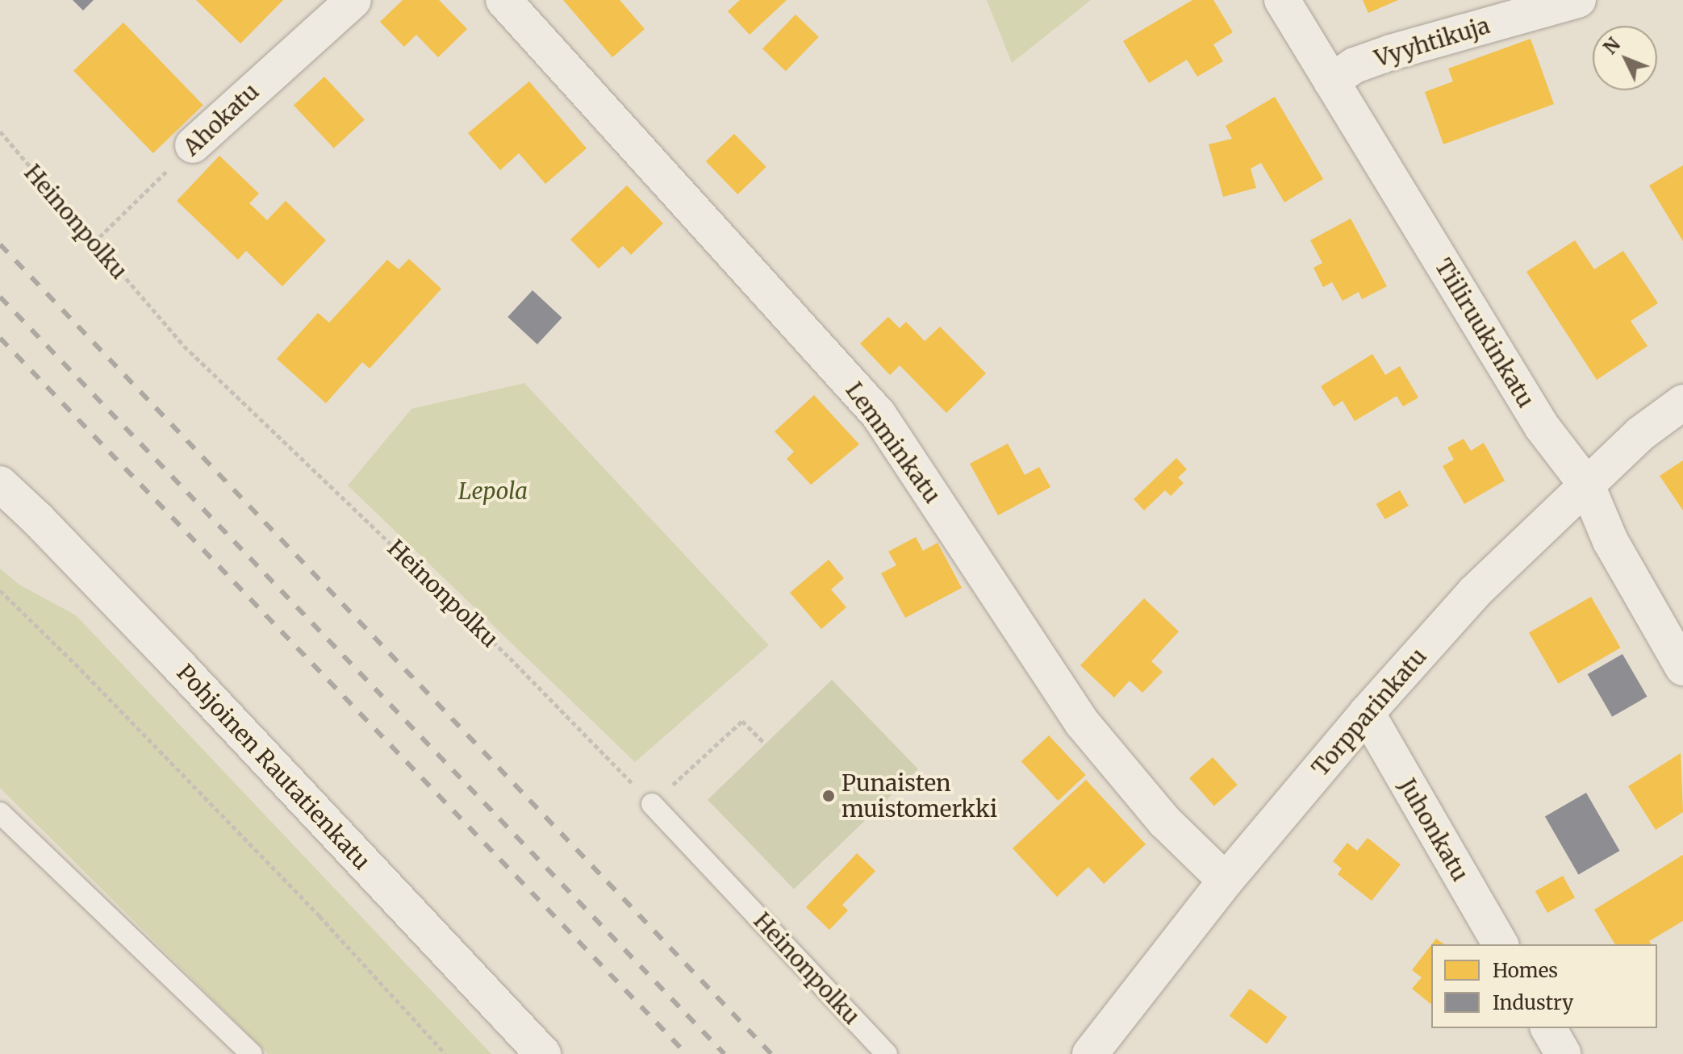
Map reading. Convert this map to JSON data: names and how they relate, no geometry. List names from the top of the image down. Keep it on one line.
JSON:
{"streets":{"street":["Vyyhtikuja","Ahokatu","Tiiliruukinkatu","Lemminkatu","Torpparinkatu","Pohjoinen Rautatienkatu","Juhonkatu"],"lane":["Heinonpolku"]},"crossings":[["Vyyhtikuja","Tiiliruukinkatu"],["Ahokatu","Heinonpolku"],["Tiiliruukinkatu","Torpparinkatu"],["Lemminkatu","Torpparinkatu"],["Torpparinkatu","Juhonkatu"]],"parks":["Lepola"],"places":["Punaisten muistomerkki"],"legend":["Homes","Industry"],"north":"top left"}
